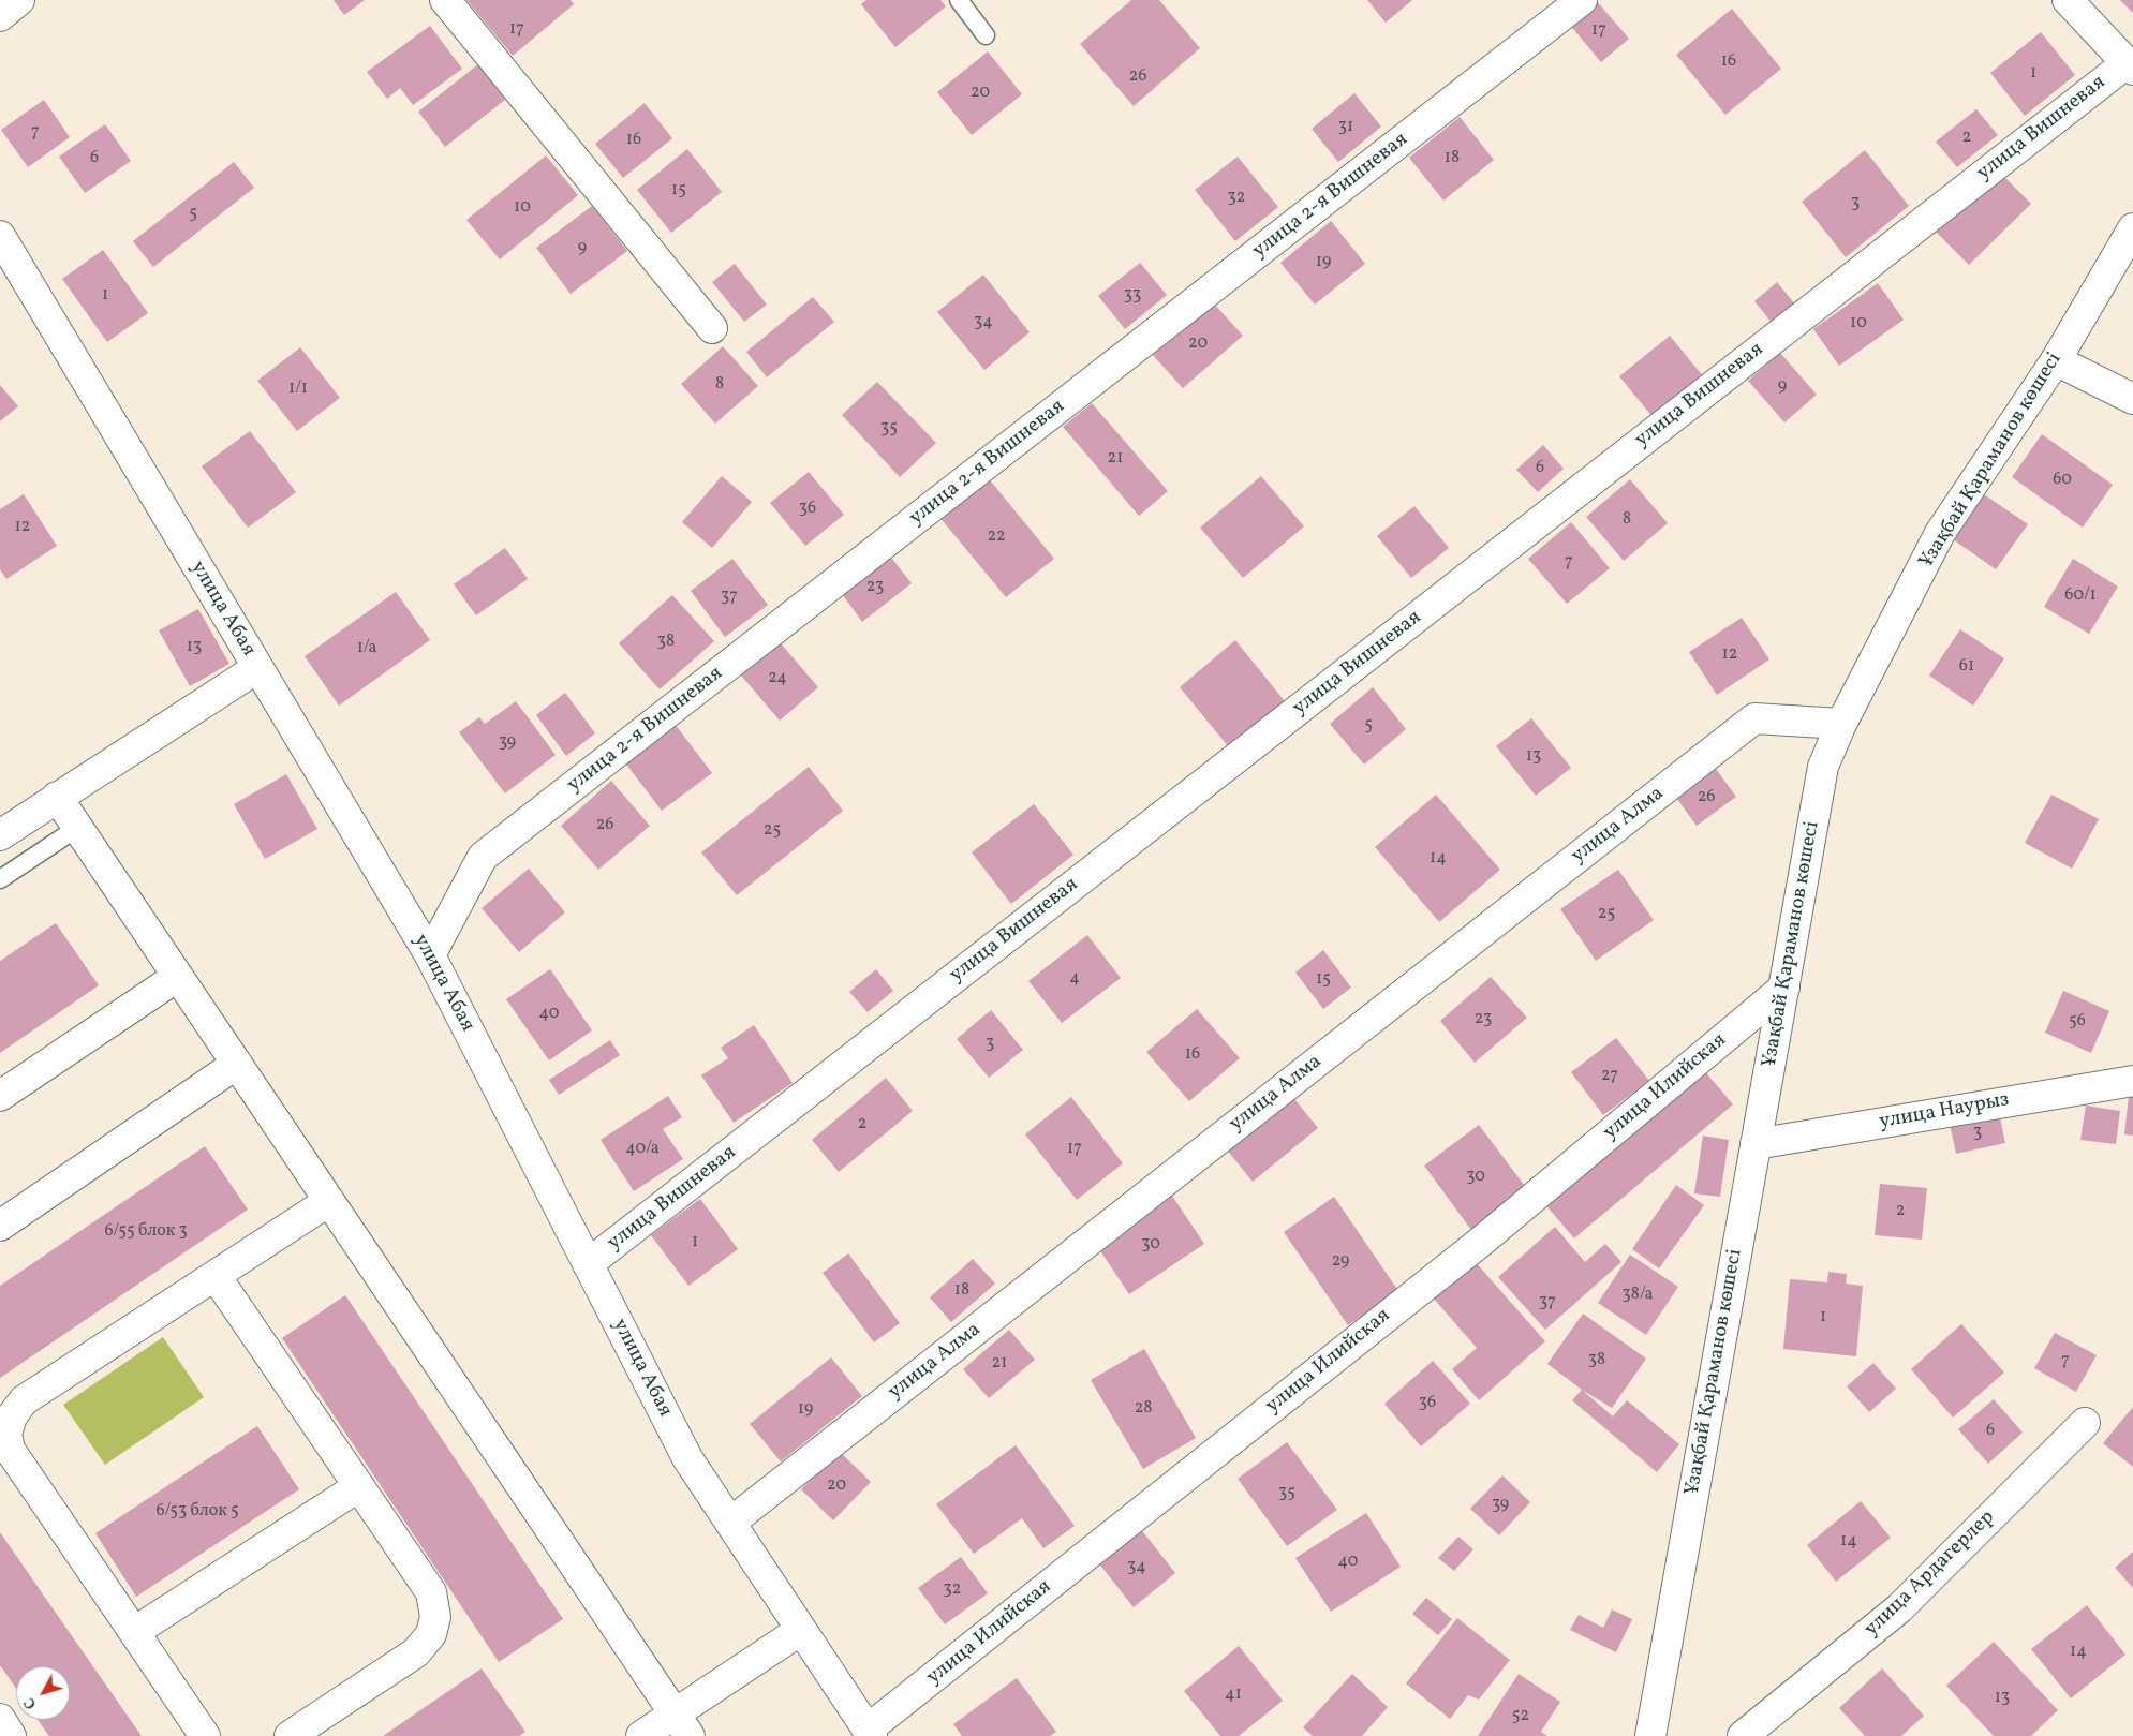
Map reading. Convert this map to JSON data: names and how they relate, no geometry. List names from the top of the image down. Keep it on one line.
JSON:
{"streets":{"street":["улица Вишневая","улица 2-я Вишневая","Ұзақбай Қараманов көшесі","улица Абая","улица Алма","улица Илийская","улица Наурыз","улица Ардагерлер"]},"crossings":[["улица Вишневая","улица Абая"],["улица 2-я Вишневая","улица Абая"],["Ұзақбай Қараманов көшесі","улица Алма"],["Ұзақбай Қараманов көшесі","улица Илийская"],["Ұзақбай Қараманов көшесі","улица Наурыз"],["улица Абая","улица Алма"],["улица Абая","улица Илийская"]],"house_numbers":["17","17","16","1","26","20","31","7","2","16","6","18","15","32","3","10","5","9","19","1","33","34","10","20","8","9","1/1","35","21","6","60","36","8","12","22","7","23","60/1","37","38","13","1/а","12","61","24","5","39","13","26","26","25","14","25","4","15","40","23","56","3","16","27","2","3","40/а","17","30","2","6/55 блок 3","1","30","29","18","38/а","37","1","38","7","21","36","28","19","6","20","35","39","6/53 блок 5","14","40","34","32","14","41","13","52"],"north":"bottom left"}
